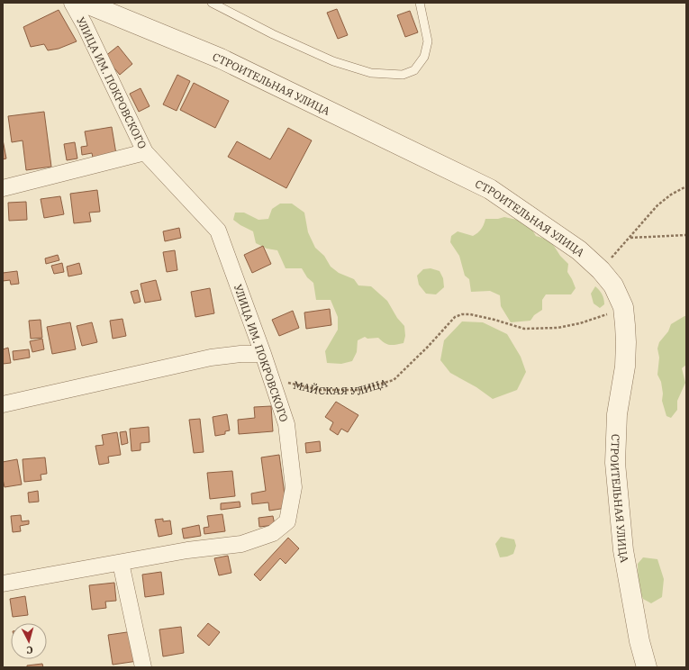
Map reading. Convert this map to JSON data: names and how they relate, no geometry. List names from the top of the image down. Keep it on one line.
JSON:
{"streets":{"street":["УЛИЦА ИМ. ПОКРОВСКОГО","СТРОИТЕЛЬНАЯ УЛИЦА"],"path":["МАЙСКАЯ УЛИЦА"]},"crossings":[["СТРОИТЕЛЬНАЯ УЛИЦА","МАЙСКАЯ УЛИЦА"]],"north":"bottom"}
